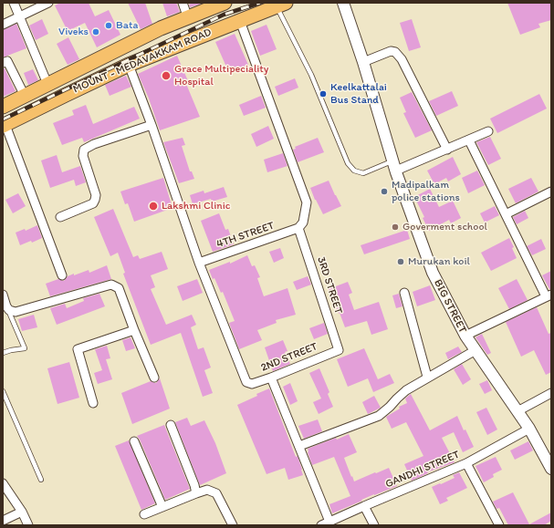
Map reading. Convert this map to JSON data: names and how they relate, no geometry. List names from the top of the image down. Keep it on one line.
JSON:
{"streets":{"main road":["MOUNT - MEDAVAKKAM ROAD"],"street":["4TH STREET","3RD STREET","BIG STREET","2ND STREET","GANDHI STREET"]},"crossings":[["4TH STREET","3RD STREET"],["4TH STREET","2ND STREET"],["3RD STREET","2ND STREET"],["BIG STREET","GANDHI STREET"]],"places":["Bata","Viveks","Grace Multipeciality Hospital","Keelkattalai Bus Stand","Madipalkam police stations","Lakshmi Clinic","Goverment school","Murukan koil"]}
